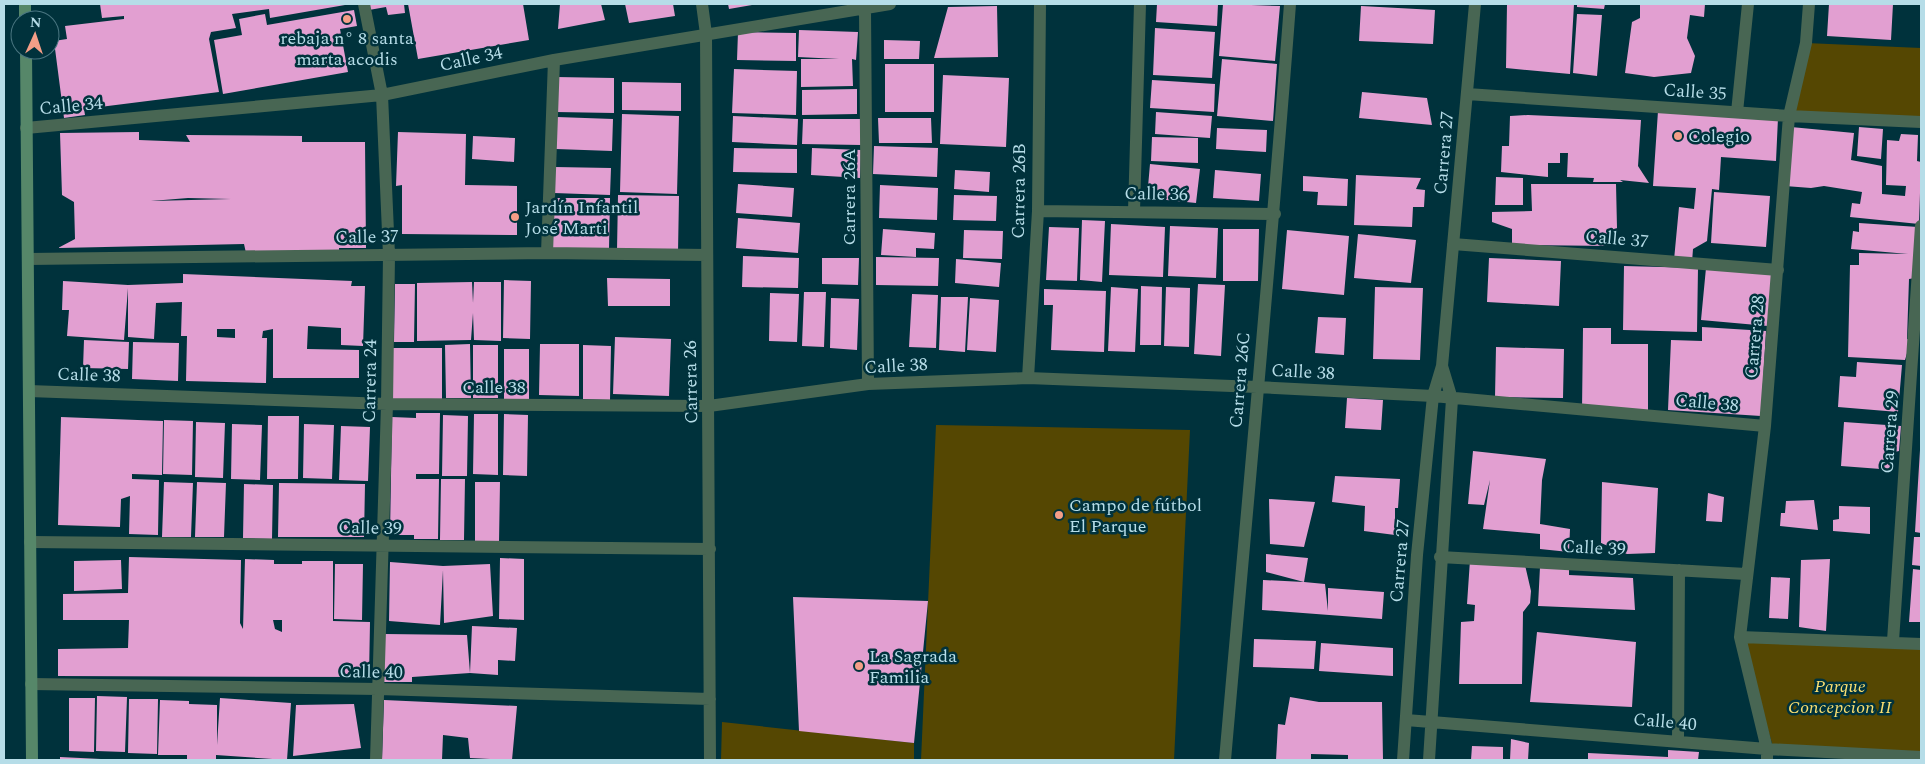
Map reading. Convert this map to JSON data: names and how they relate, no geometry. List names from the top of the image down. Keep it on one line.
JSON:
{"streets":{"street":["Calle 34","Calle 35","Carrera 27","Carrera 26B","Calle 36","Carrera 26A","Calle 37","Carrera 28","Calle 38","Carrera 26C","Carrera 24","Carrera 26","Carrera 29","Calle 39","Calle 40"]},"crossings":[["Calle 34","Carrera 26A"],["Calle 34","Carrera 24"],["Calle 34","Carrera 26"],["Calle 35","Carrera 27"],["Calle 35","Carrera 28"],["Carrera 27","Calle 37"],["Carrera 27","Calle 38"],["Carrera 27","Calle 39"],["Carrera 27","Calle 40"],["Carrera 26B","Calle 36"],["Carrera 26B","Calle 38"],["Calle 36","Carrera 26C"],["Carrera 26A","Calle 38"],["Calle 37","Carrera 28"],["Calle 37","Carrera 24"],["Calle 37","Carrera 26"],["Carrera 28","Calle 38"],["Carrera 28","Calle 39"],["Carrera 28","Calle 40"],["Calle 38","Carrera 26C"],["Calle 38","Carrera 24"],["Calle 38","Carrera 26"],["Carrera 24","Calle 39"],["Carrera 24","Calle 40"],["Carrera 26","Calle 39"],["Carrera 26","Calle 40"]],"parks":["Parque Concepcion II"],"places":["rebaja n° 8 santa marta acodis","Colegio","Jardín Infantil José Marti","Campo de fútbol El Parque","La Sagrada Familia"],"north":"top"}
